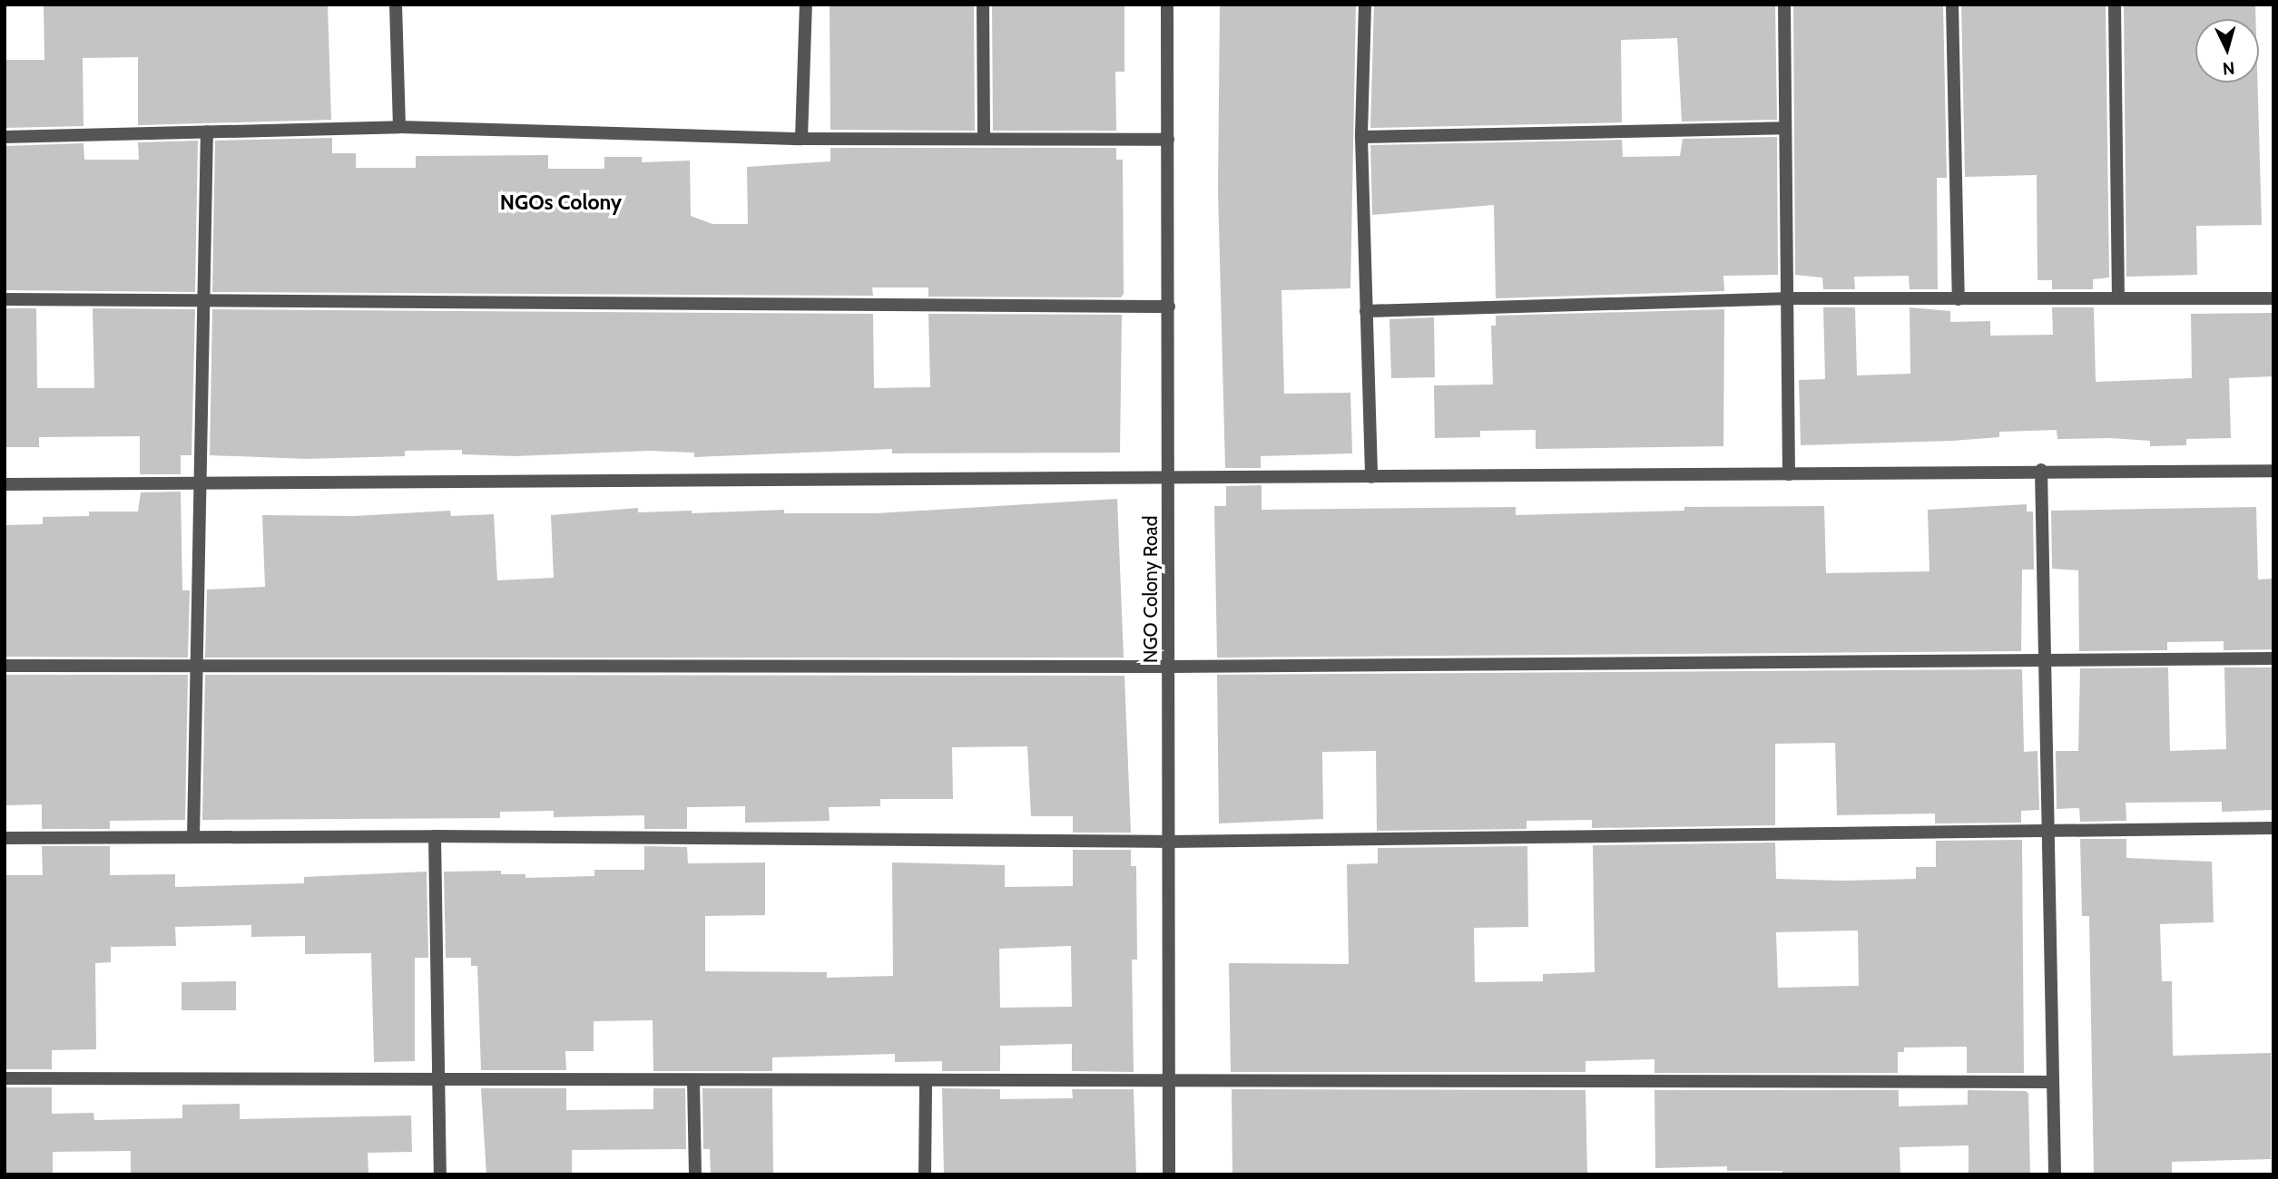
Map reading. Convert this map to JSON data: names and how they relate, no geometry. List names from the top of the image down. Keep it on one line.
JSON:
{"streets":{"street":["NGO Colony Road"]},"districts":["NGOs Colony"],"north":"bottom"}
